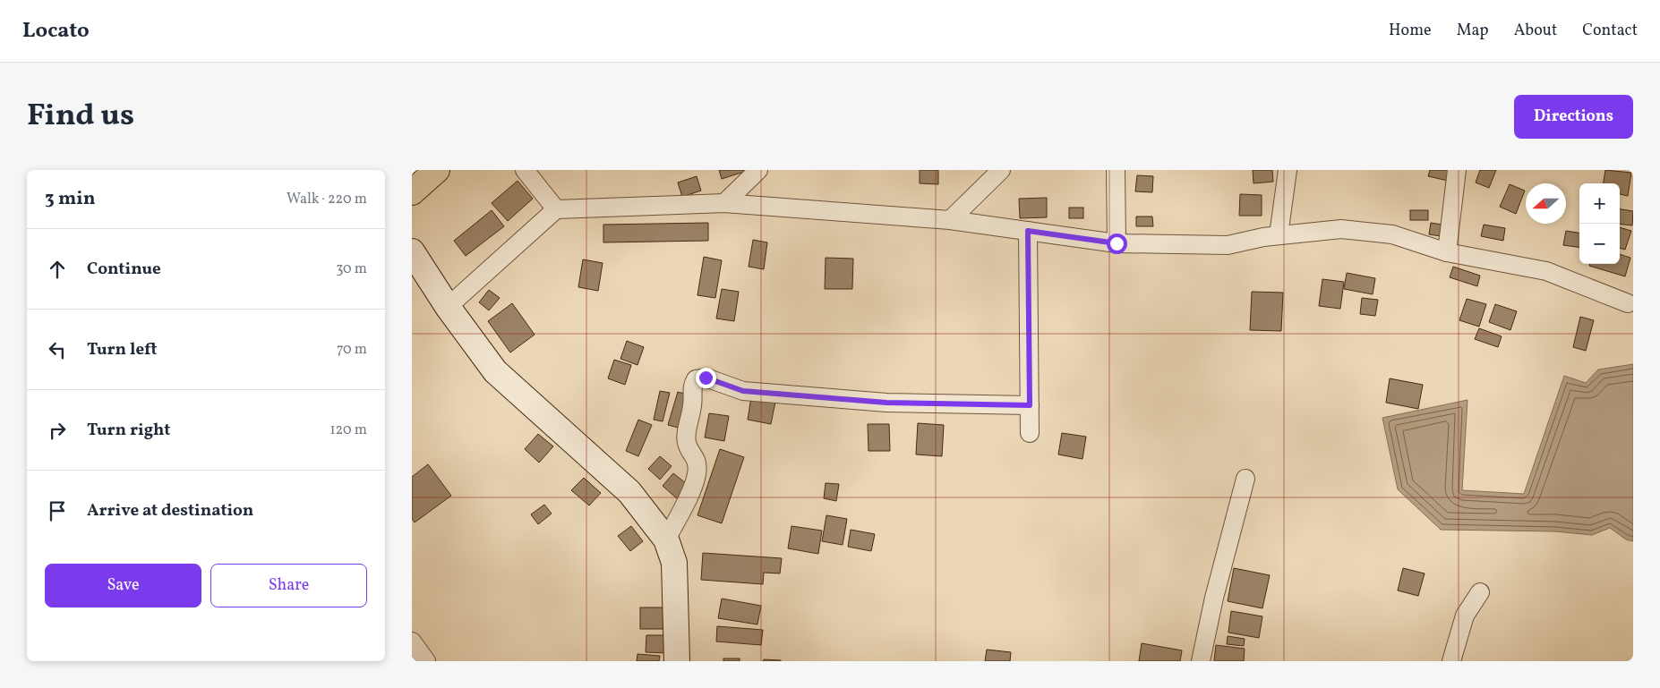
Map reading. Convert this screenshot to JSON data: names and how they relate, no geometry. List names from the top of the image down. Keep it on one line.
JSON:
{"north":"left","page":{"header":"Locato","nav":["Home","Map","About","Contact"],"title":"Find us","buttons":["Directions",["Save","Share"]],"heading":["3 min","Walk · 220 m"],"map_buttons":["+","−"],"list":[["Continue","30 m"],["Turn left","70 m"],["Turn right","120 m"],"Arrive at destination"]}}
